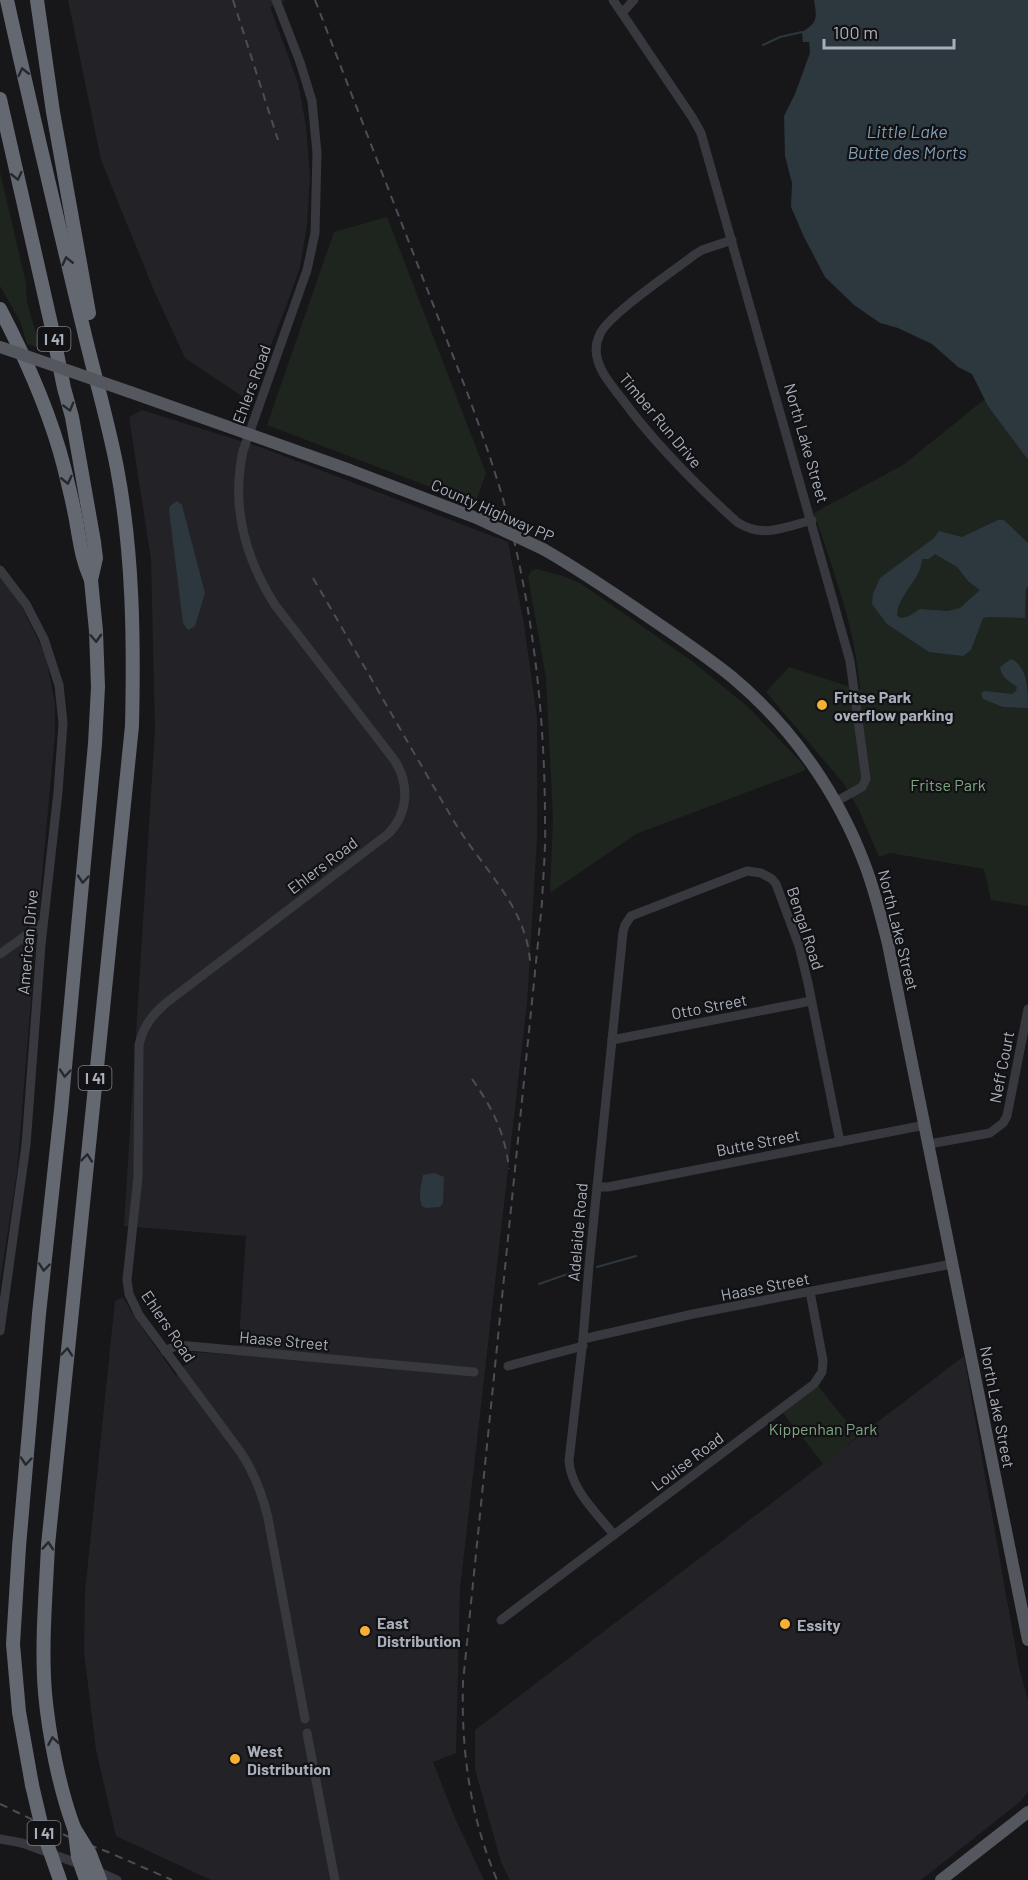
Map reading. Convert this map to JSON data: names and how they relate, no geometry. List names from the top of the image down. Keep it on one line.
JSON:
{"streets":{"highway":["I 41"],"main road":["North Lake Street","County Highway PP"],"street":["Ehlers Road","Timber Run Drive","Bengal Road","American Drive","Otto Street","Neff Court","Butte Street","Adelaide Road","Haase Street","Louise Road"]},"crossings":[["Ehlers Road","County Highway PP"],["Ehlers Road","Haase Street"],["Timber Run Drive","North Lake Street"],["North Lake Street","County Highway PP"],["North Lake Street","Neff Court"],["North Lake Street","Butte Street"],["North Lake Street","Haase Street"],["Bengal Road","Otto Street"],["Bengal Road","Butte Street"],["Bengal Road","Adelaide Road"],["Otto Street","Adelaide Road"],["Butte Street","Adelaide Road"],["Adelaide Road","Haase Street"],["Adelaide Road","Louise Road"],["Haase Street","Louise Road"]],"water":["Little Lake Butte des Morts"],"parks":["Fritse Park","Kippenhan Park"],"places":["Fritse Park overflow parking","Essity","East Distribution","West Distribution"],"scale_bar":"100 m"}
